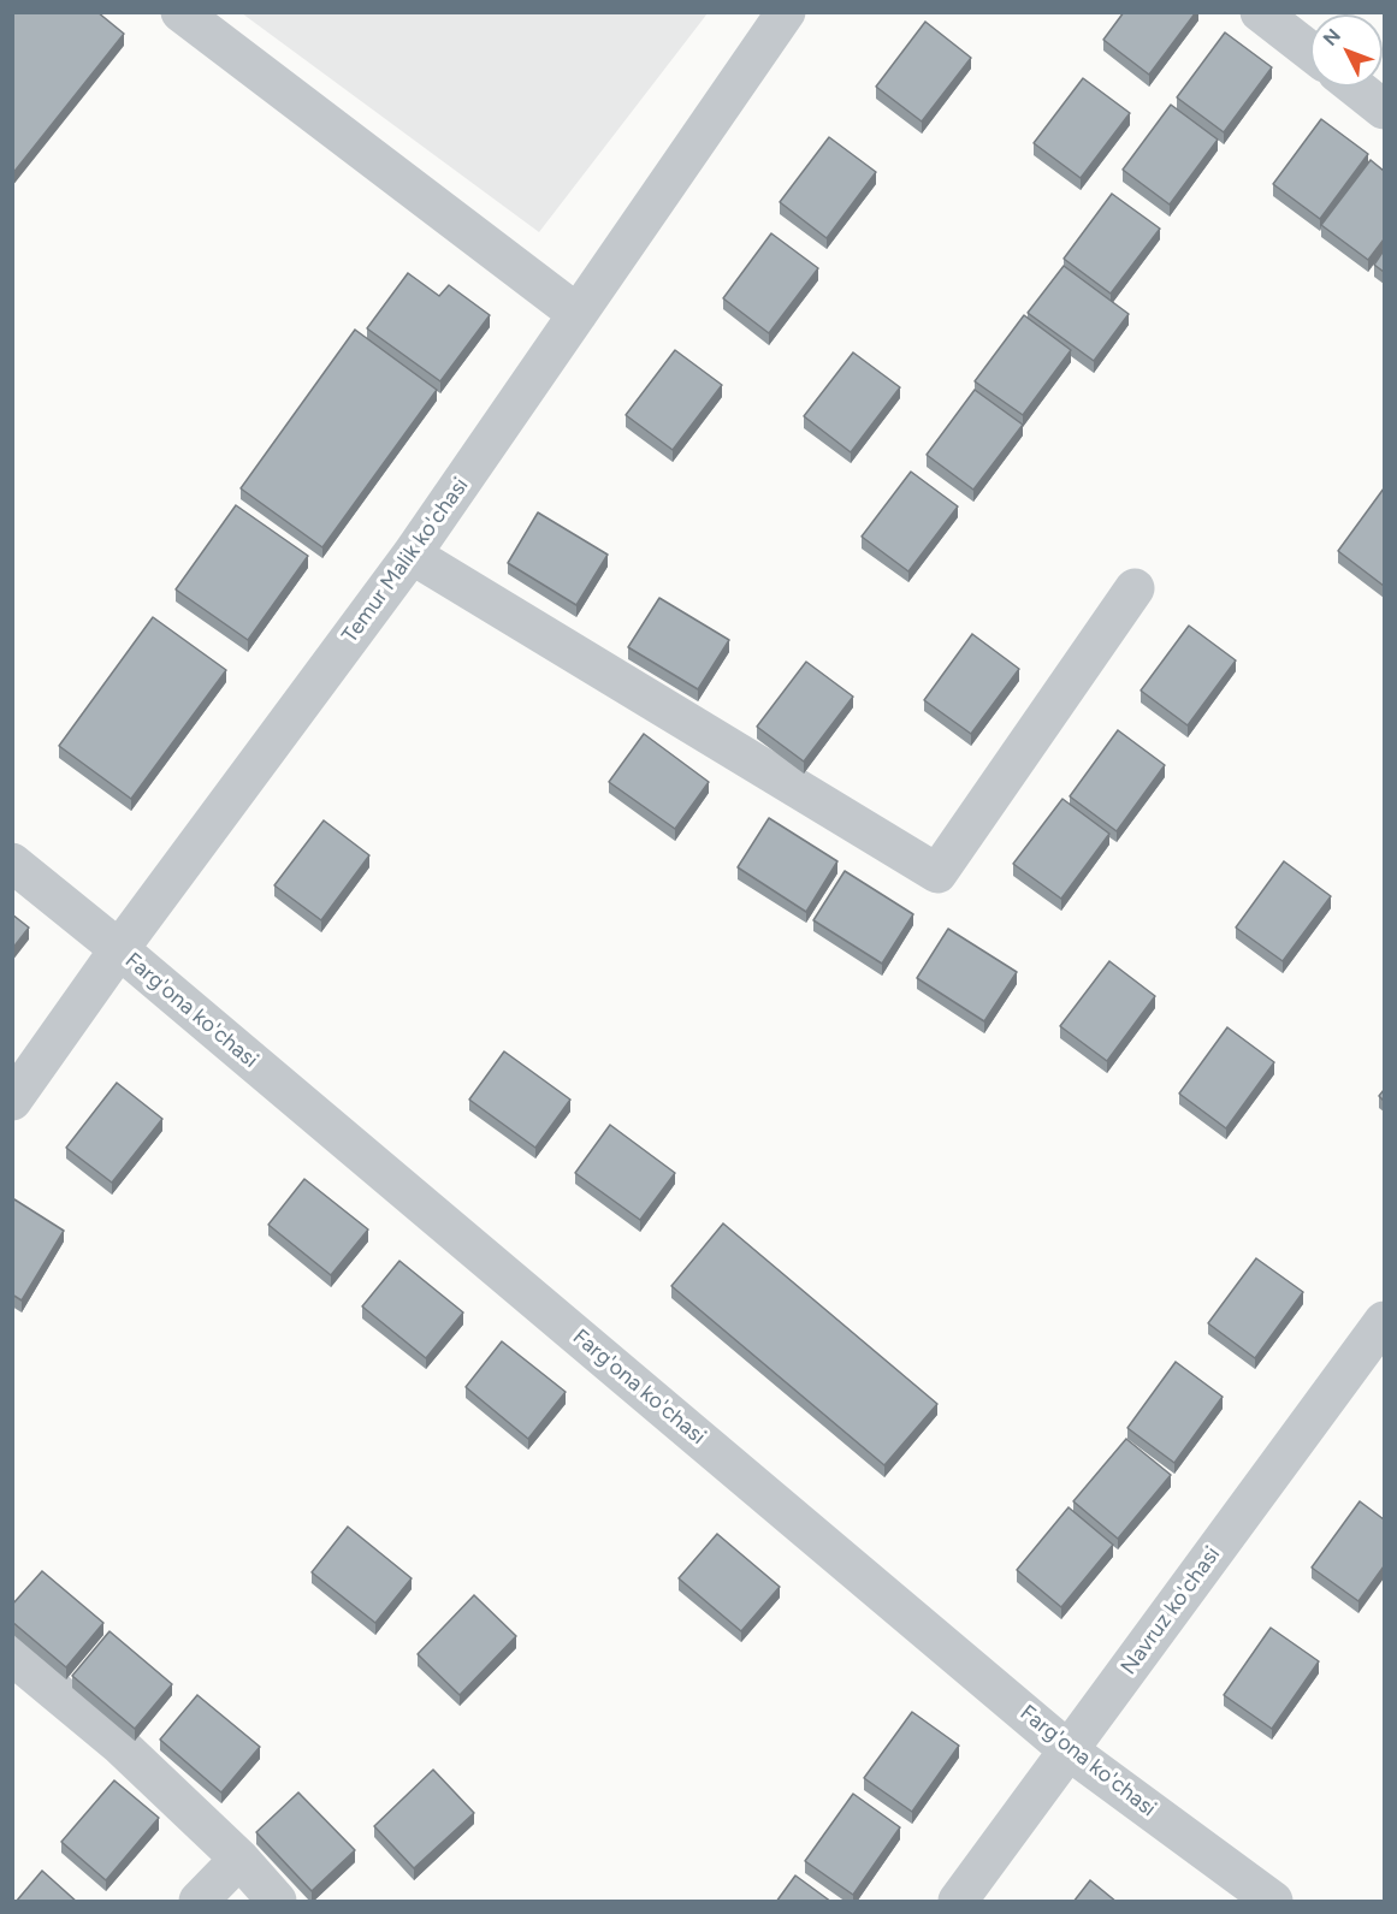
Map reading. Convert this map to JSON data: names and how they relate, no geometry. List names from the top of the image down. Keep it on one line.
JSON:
{"streets":{"street":["Temur Malik ko'chasi","Farg'ona ko'chasi","Navruz ko'chasi"]},"crossings":[["Temur Malik ko'chasi","Farg'ona ko'chasi"],["Farg'ona ko'chasi","Navruz ko'chasi"]],"north":"top left"}
